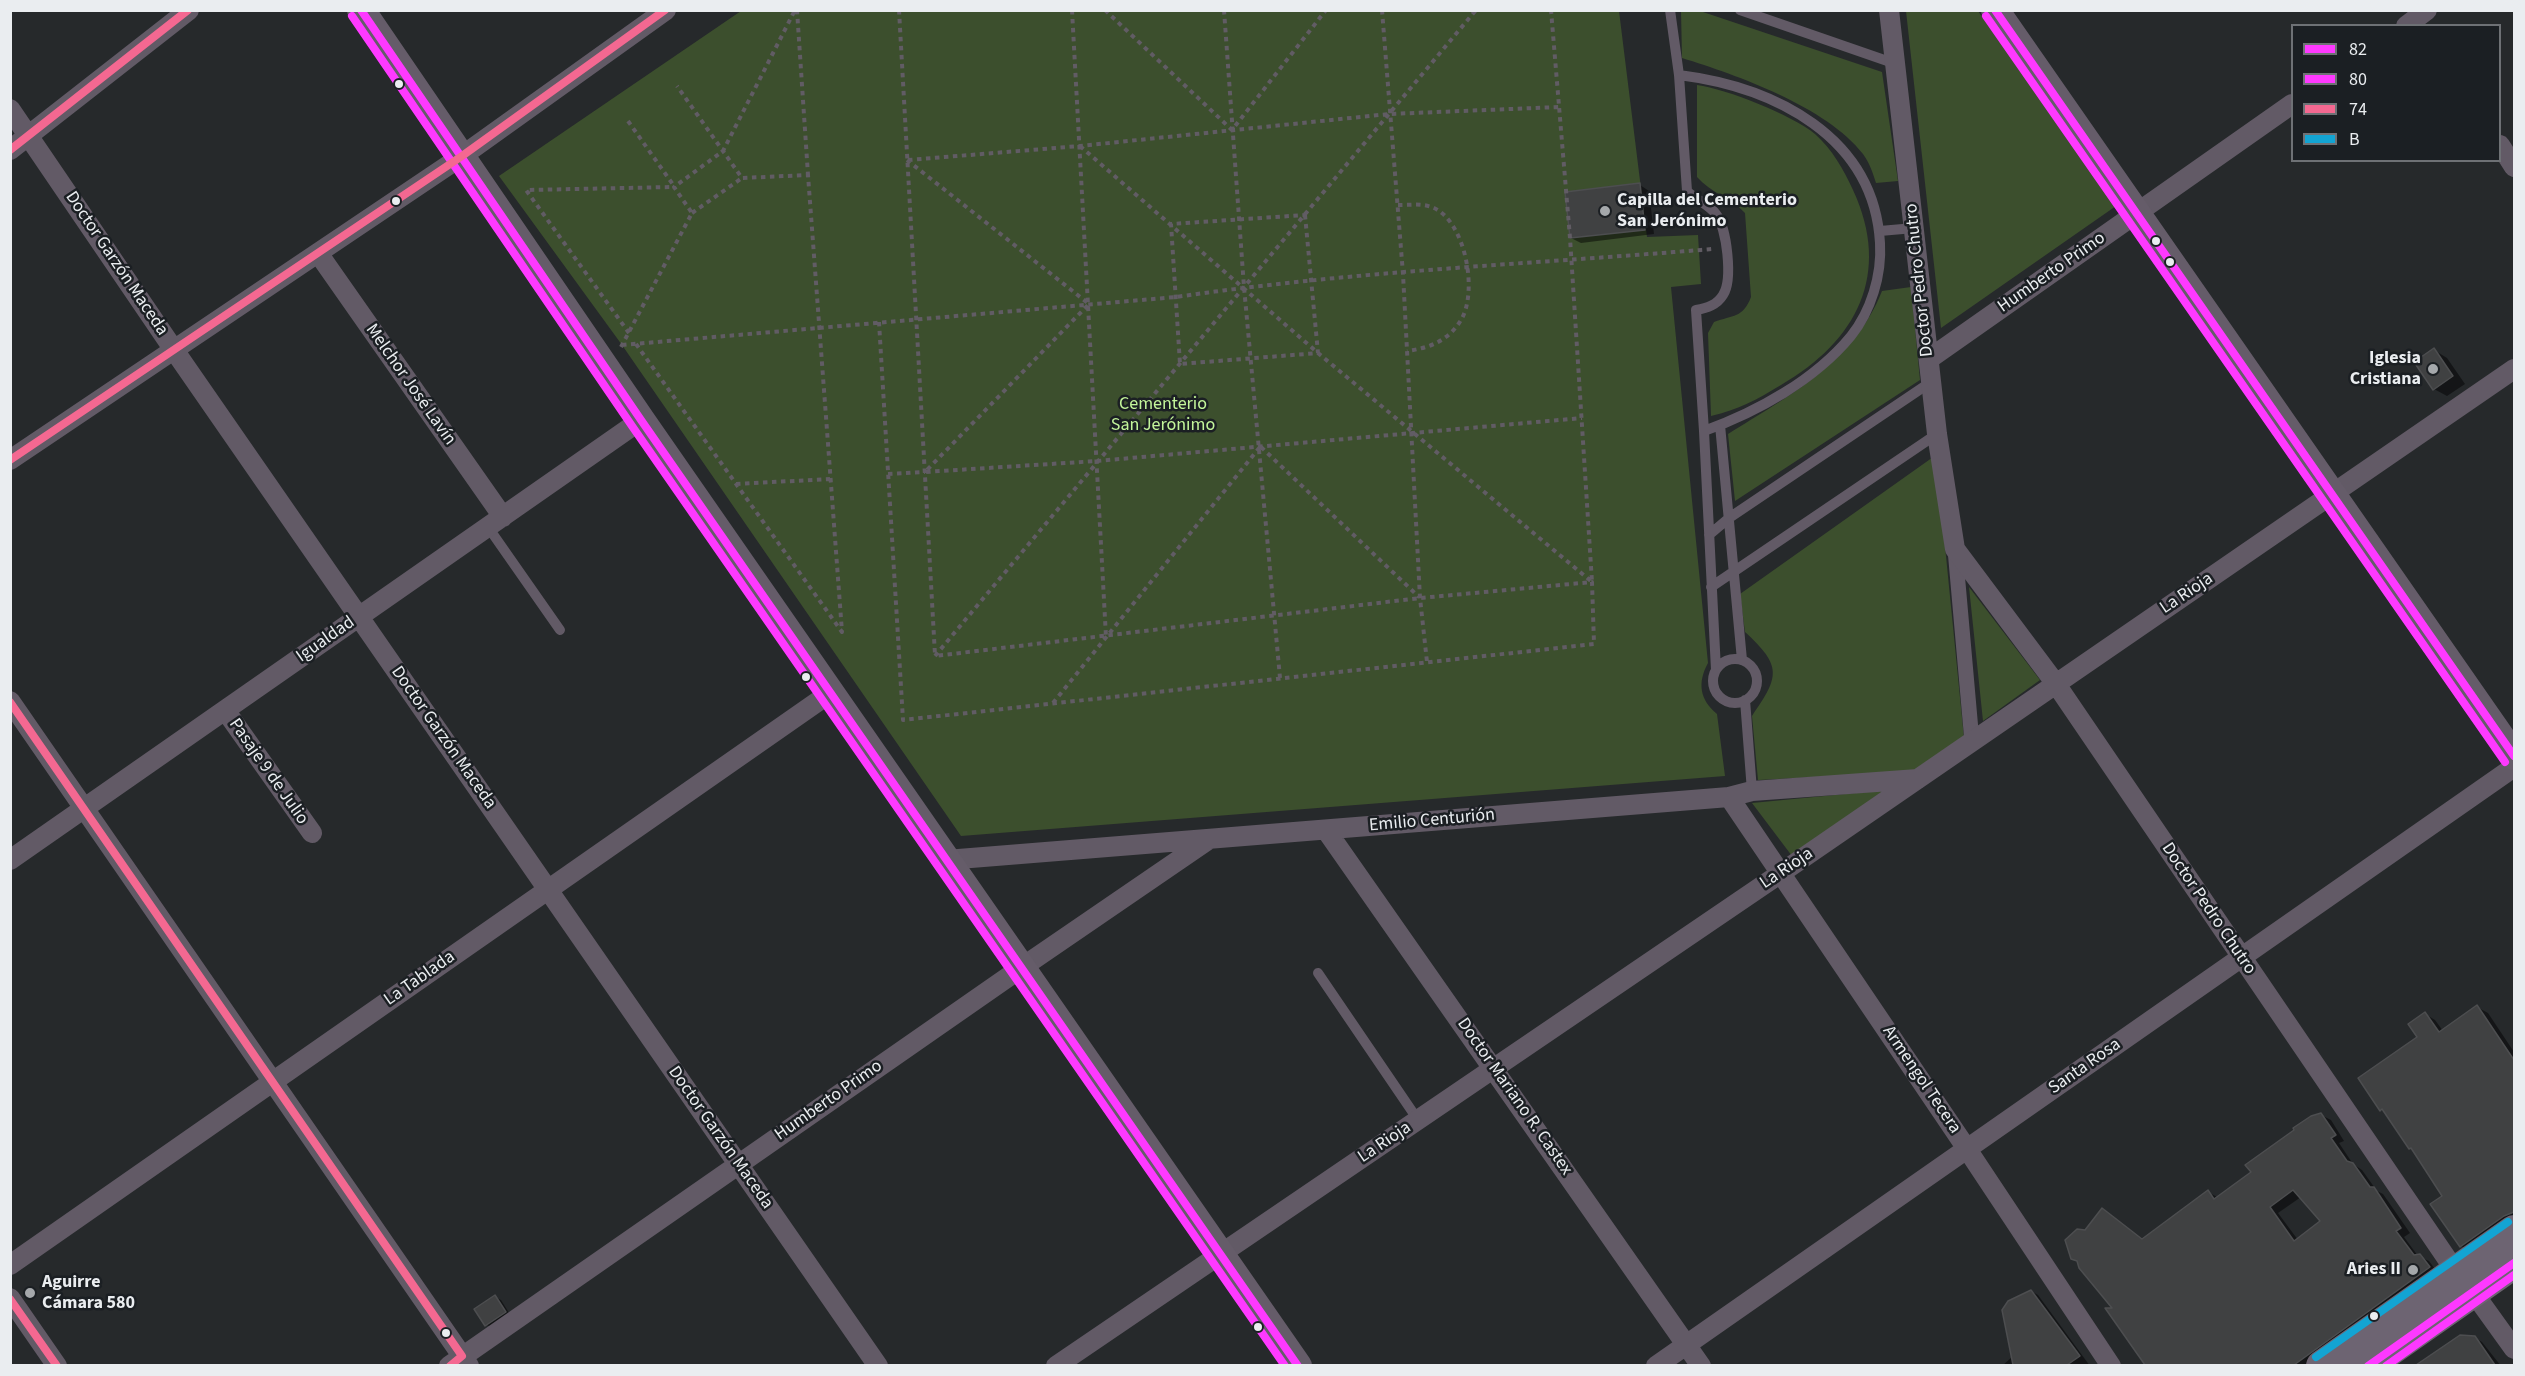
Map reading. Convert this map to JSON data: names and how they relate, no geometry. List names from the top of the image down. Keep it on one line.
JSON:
{"streets":{"street":["Doctor Garzón Maceda","Humberto Primo","Doctor Pedro Chutro","Melchor José Lavín","La Rioja","Igualdad","Pasaje 9 de Julio","Emilio Centurión","La Tablada","Santa Rosa","Armengol Tecera","Doctor Mariano R. Castex"]},"crossings":[["Doctor Garzón Maceda","Humberto Primo"],["Doctor Garzón Maceda","Igualdad"],["Doctor Garzón Maceda","La Tablada"],["Humberto Primo","Doctor Pedro Chutro"],["Humberto Primo","Emilio Centurión"],["Doctor Pedro Chutro","La Rioja"],["Doctor Pedro Chutro","Santa Rosa"],["Melchor José Lavín","Igualdad"],["La Rioja","Emilio Centurión"],["La Rioja","Armengol Tecera"],["La Rioja","Doctor Mariano R. Castex"],["Igualdad","Pasaje 9 de Julio"],["Emilio Centurión","Armengol Tecera"],["Emilio Centurión","Doctor Mariano R. Castex"],["Santa Rosa","Armengol Tecera"],["Santa Rosa","Doctor Mariano R. Castex"]],"parks":["Cementerio San Jerónimo"],"places":["Capilla del Cementerio San Jerónimo","Iglesia Cristiana","Aries II","Aguirre Cámara 580"],"lines":["transit line 82","transit line 74","transit line 80","transit line B"],"legend":["82","80","74","B"]}
